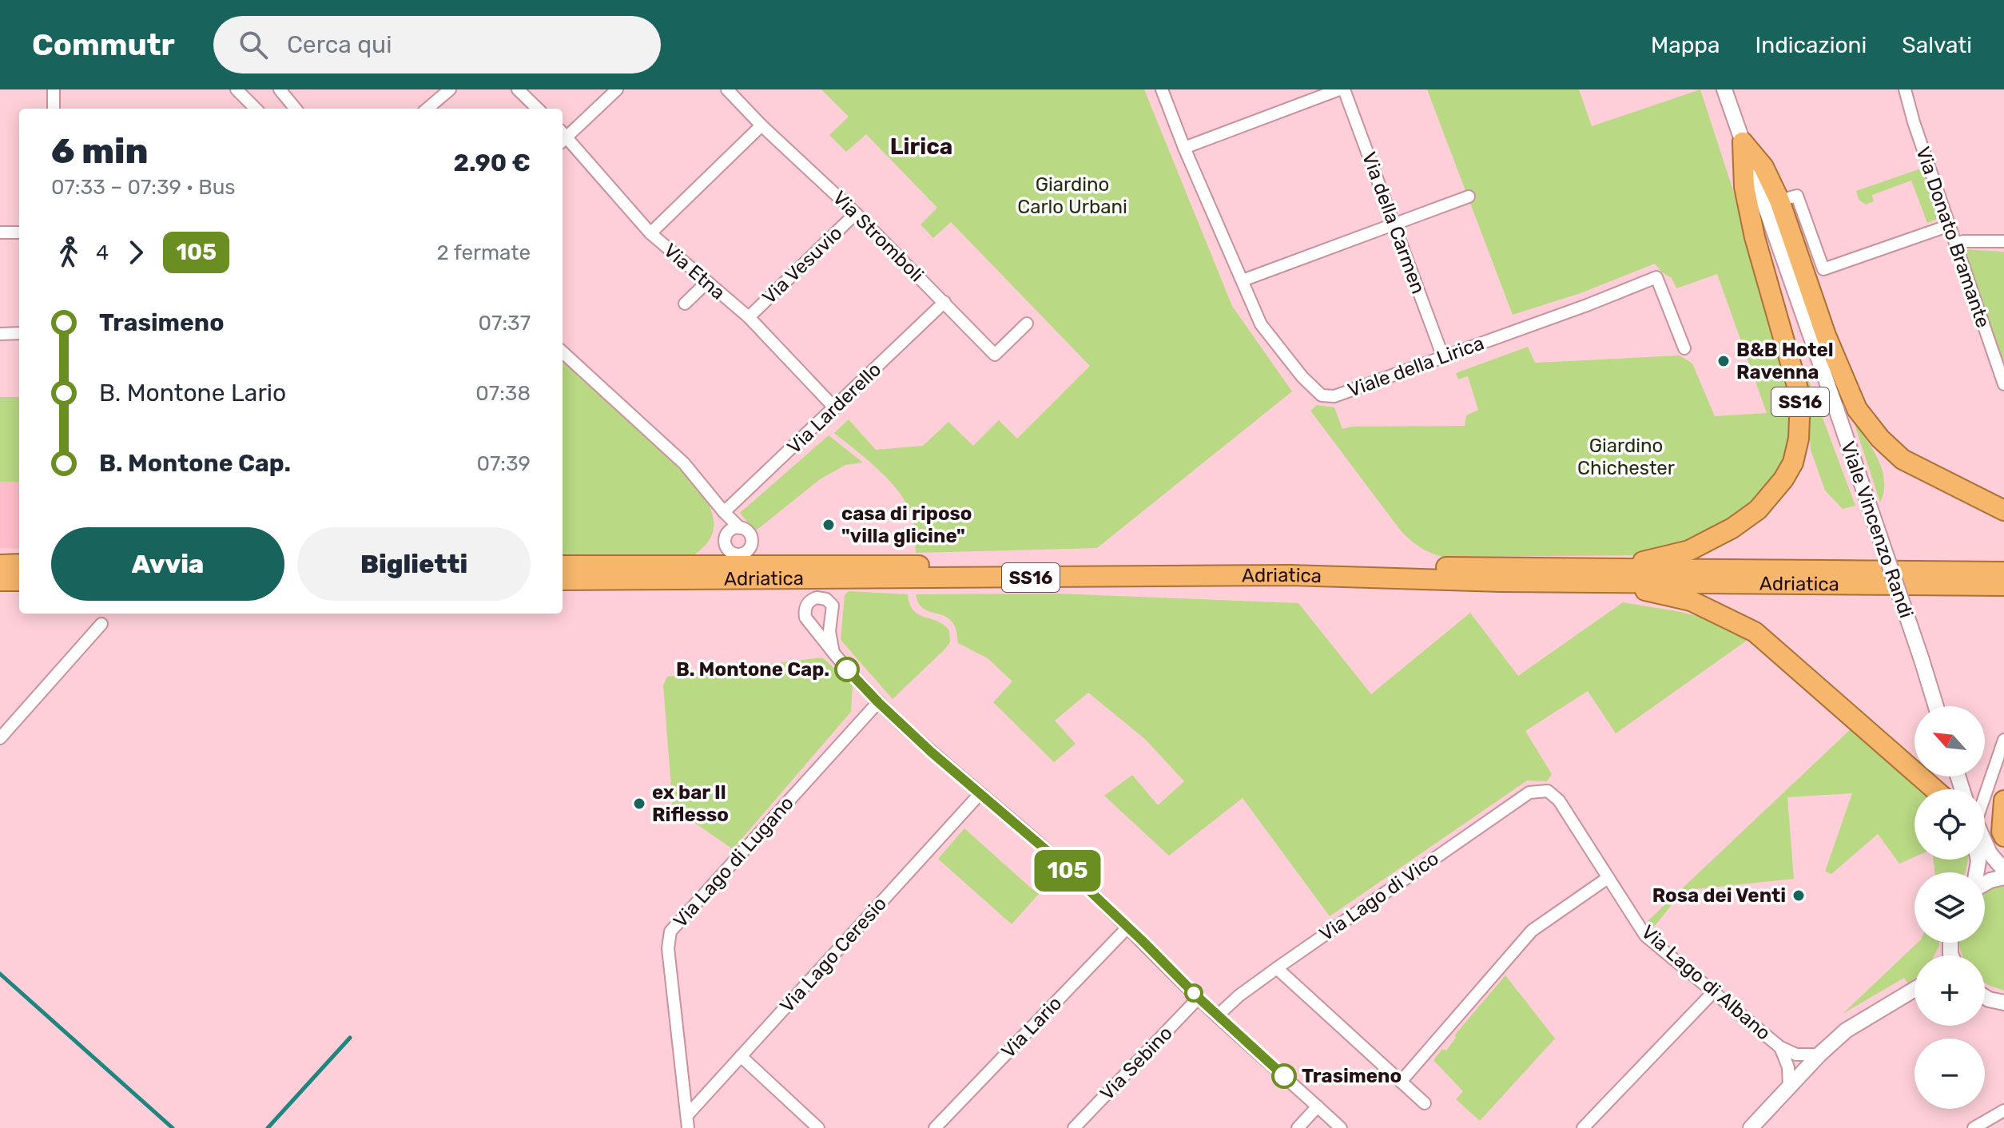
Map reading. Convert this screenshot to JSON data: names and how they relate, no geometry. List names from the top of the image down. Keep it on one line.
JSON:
{"streets":{"highway":["SS16","Adriatica"],"street":["Via della Carmen","Via Stromboli","Via Donato Bramante","Via Vesuvio","Via Etna","Viale della Lirica","Via Larderello","Viale Vincenzo Randi","Via Lago di Lugano","Via Lago di Vico","Via Lago Ceresio","Via Lago di Albano","Via Lario","Via Sebino"]},"crossings":[["Via della Carmen","Viale della Lirica"],["Via Stromboli","Via Vesuvio"],["Via Stromboli","Via Larderello"],["Via Vesuvio","Via Etna"],["Via Etna","Via Larderello"],["SS16","Viale Vincenzo Randi"],["SS16","Adriatica"],["Via Lago di Lugano","Via Lago Ceresio"],["Via Lago di Vico","Via Lago di Albano"]],"districts":["Lirica"],"parks":["Giardino Carlo Urbani","Giardino Chichester"],"places":["B&B Hotel Ravenna","casa di riposo \"villa glicine\"","B. Montone Cap.","ex bar Il Riflesso","Rosa dei Venti","Trasimeno"],"lines":["bus line 105"],"north":"top left","page":{"header":"Commutr","search":"Cerca qui","nav":["Mappa","Indicazioni","Salvati"],"on_map":"105","heading":["6 min","07:33 – 07:39 · Bus","2.90 €"],"legs":["4","105","2 fermate"],"list":[{"name":"Trasimeno","value":"07:37"},{"name":"B. Montone Lario","value":"07:38"},{"name":"B. Montone Cap.","value":"07:39"}],"buttons":["Avvia","Biglietti"],"map_buttons":["+","−"]}}
